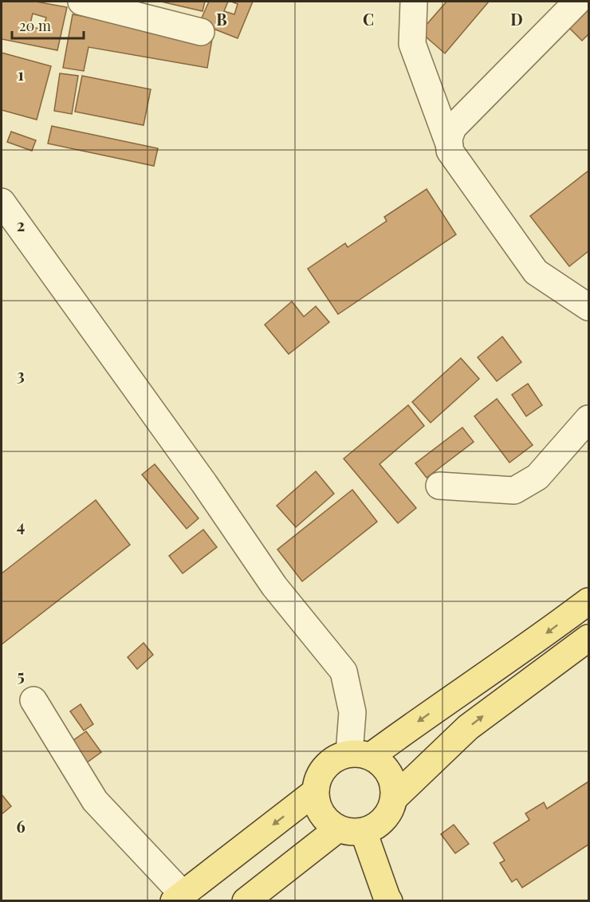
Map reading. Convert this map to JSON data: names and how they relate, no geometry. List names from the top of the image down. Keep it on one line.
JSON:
{"scale_bar":"20 m","grid":{"columns":["B","C","D"],"rows":["1","2","3","4","5","6"]}}
